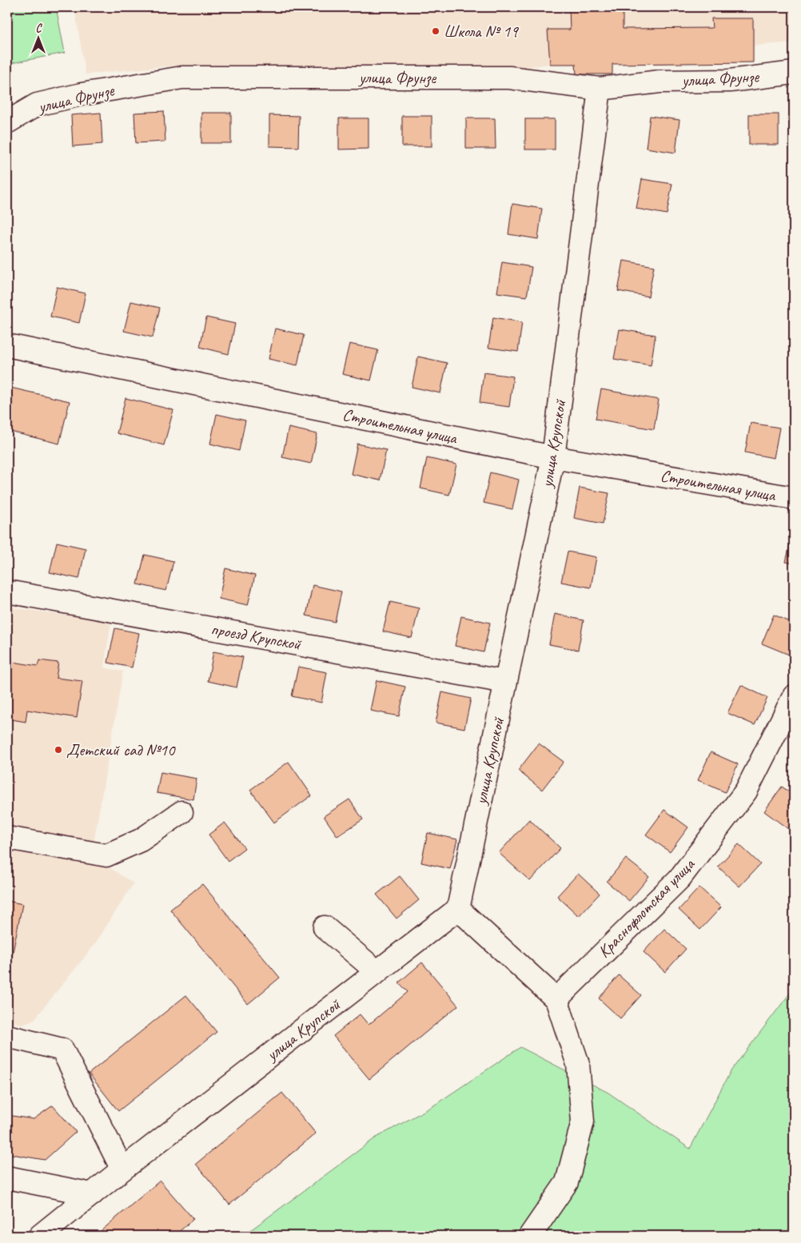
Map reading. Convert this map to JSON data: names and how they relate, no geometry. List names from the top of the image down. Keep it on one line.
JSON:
{"streets":{"street":["улица Фрунзе","Строительная улица","улица Крупской","проезд Крупской","Краснофлотская улица"]},"crossings":[["улица Фрунзе","улица Крупской"],["Строительная улица","улица Крупской"],["улица Крупской","проезд Крупской"]],"places":["Школа № 19","Детский сад №10"],"north":"top"}
